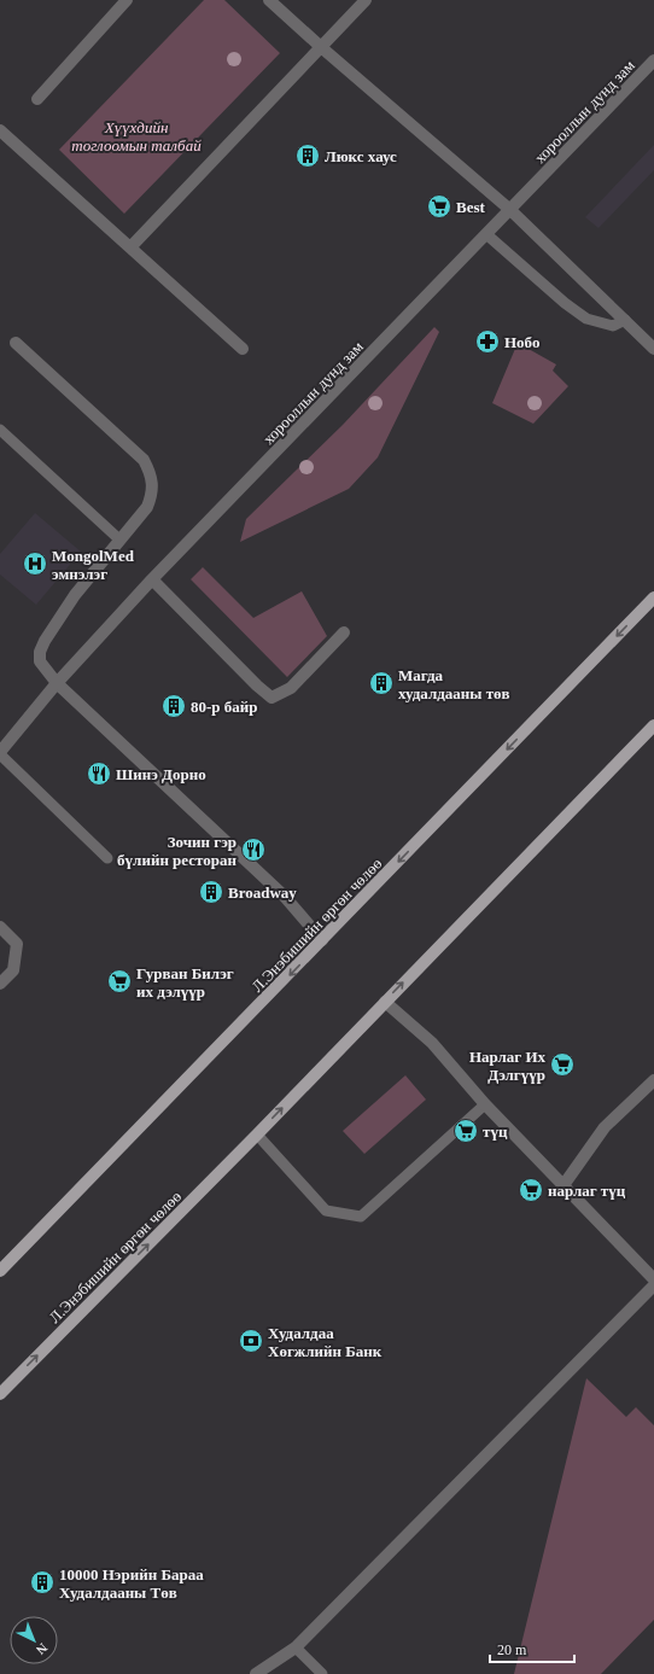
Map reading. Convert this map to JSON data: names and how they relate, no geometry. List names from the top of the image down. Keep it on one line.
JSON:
{"streets":{"main road":["Л.Энэбишийн өргөн чөлөө"],"street":["хорооллын дунд зам"]},"parks":["Хүүхдийн тоглоомын талбай"],"places":{"building":["Люкс хаус","Магда худалдааны төв","80-р байр","Broadway","10000 Нэрийн Бараа Худалдааны Төв"],"supermarket":["Best","Гурван Билэг их дэлүүр","Нарлаг Их Дэлгүүр","түц","нарлаг түц"],"pharmacy":["Нобо"],"hospital":["MongolMed эмнэлэг"],"restaurant":["Шинэ Дорно","Зочин гэр бүлийн ресторан"],"bank":["Худалдаа Хөгжлийн Банк"]},"scale_bar":"20 m","north":"bottom right"}
